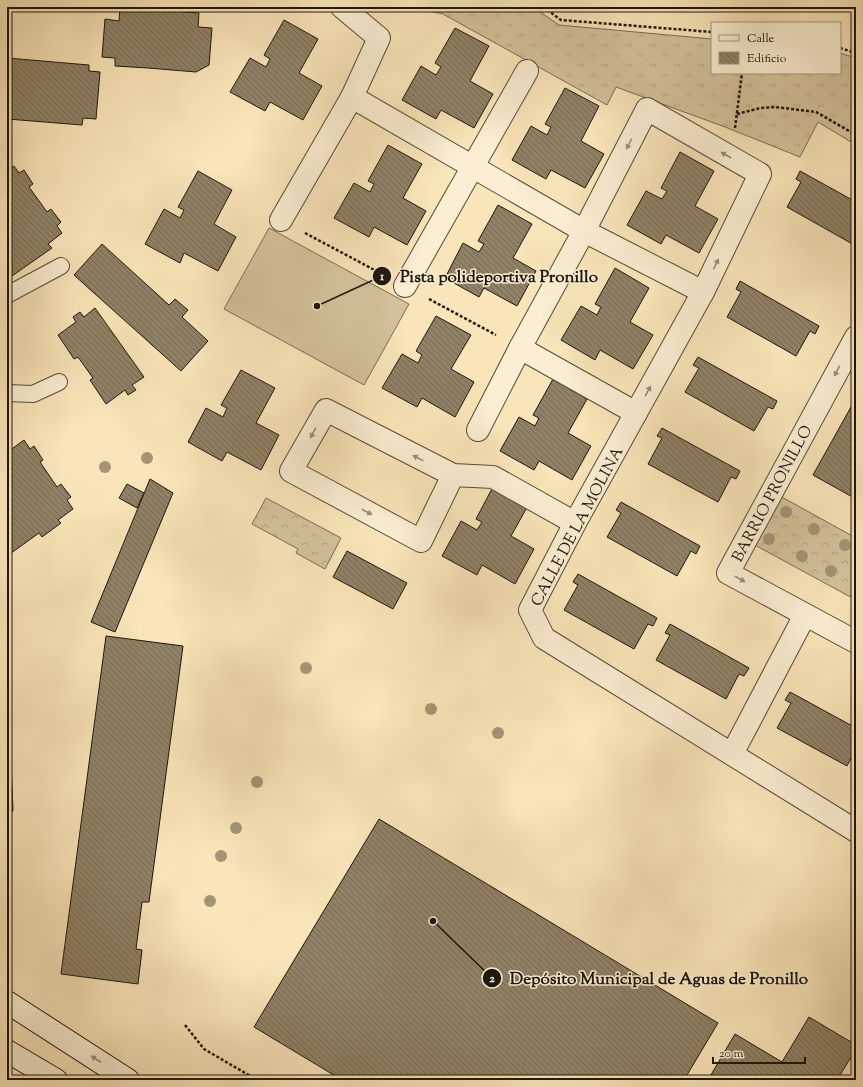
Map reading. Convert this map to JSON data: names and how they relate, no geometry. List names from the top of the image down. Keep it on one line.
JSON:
{"streets":{"street":["BARRIO PRONILLO","CALLE DE LA MOLINA"]},"places":["Pista polideportiva Pronillo","Depósito Municipal de Aguas de Pronillo"],"legend":["Calle","Edificio"],"scale_bar":"20 m"}
